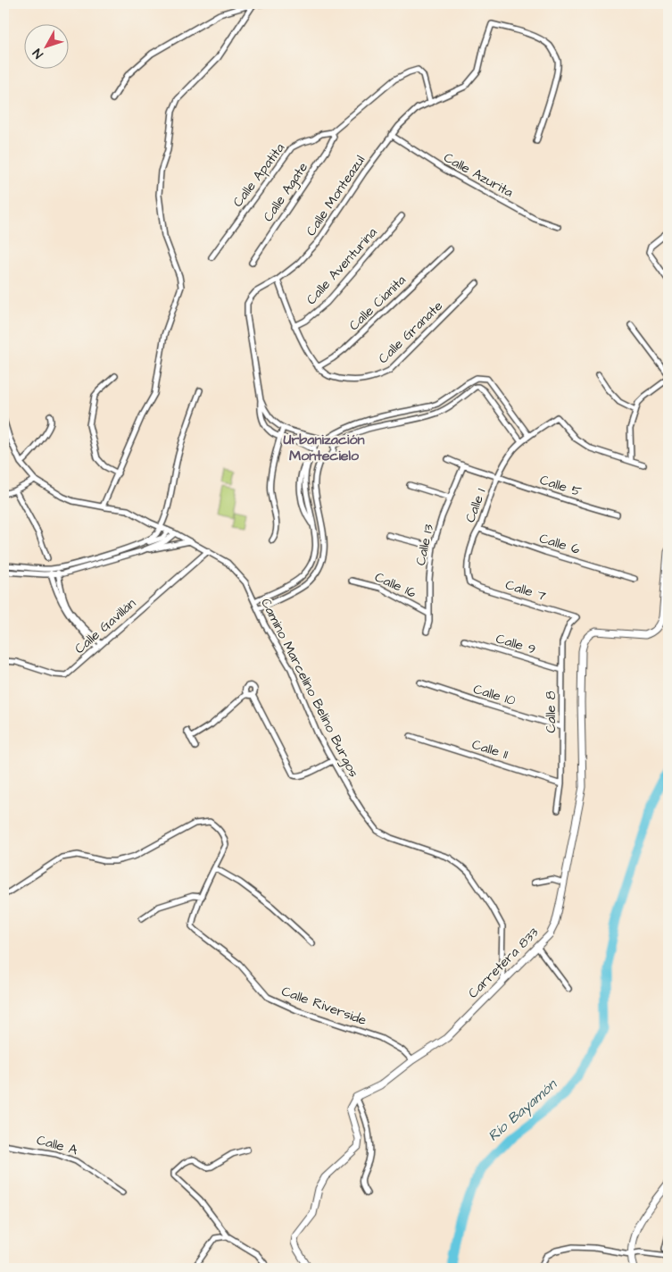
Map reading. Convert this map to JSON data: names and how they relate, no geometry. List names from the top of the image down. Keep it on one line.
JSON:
{"streets":{"street":["Calle Apatita","Calle Azurita","Calle Agate","Calle Monteazul","Calle Aventurina","Calle Cianita","Calle Granate","Calle 5","Calle 1","Calle 6","Calle 13","Calle 16","Calle 7","Calle Gavillán","Calle 9","Camino Marcelino Belino Burgos","Calle 10","Calle 8","Calle 11","Carretera 833","Calle Riverside","Calle A"]},"crossings":[["Calle Apatita","Calle Agate"],["Calle Apatita","Calle Monteazul"],["Calle Azurita","Calle Monteazul"],["Calle Cianita","Calle Granate"],["Calle 5","Calle 1"],["Calle 5","Calle 13"],["Calle 1","Calle 6"],["Calle 1","Calle 7"],["Calle 13","Calle 16"],["Calle 7","Calle 8"],["Calle Gavillán","Camino Marcelino Belino Burgos"],["Calle 9","Calle 8"],["Camino Marcelino Belino Burgos","Carretera 833"],["Calle 10","Calle 8"],["Calle 8","Calle 11"],["Carretera 833","Calle Riverside"]],"districts":["Urbanización Montecielo"],"water":["Río Bayamón"],"north":"bottom left"}
